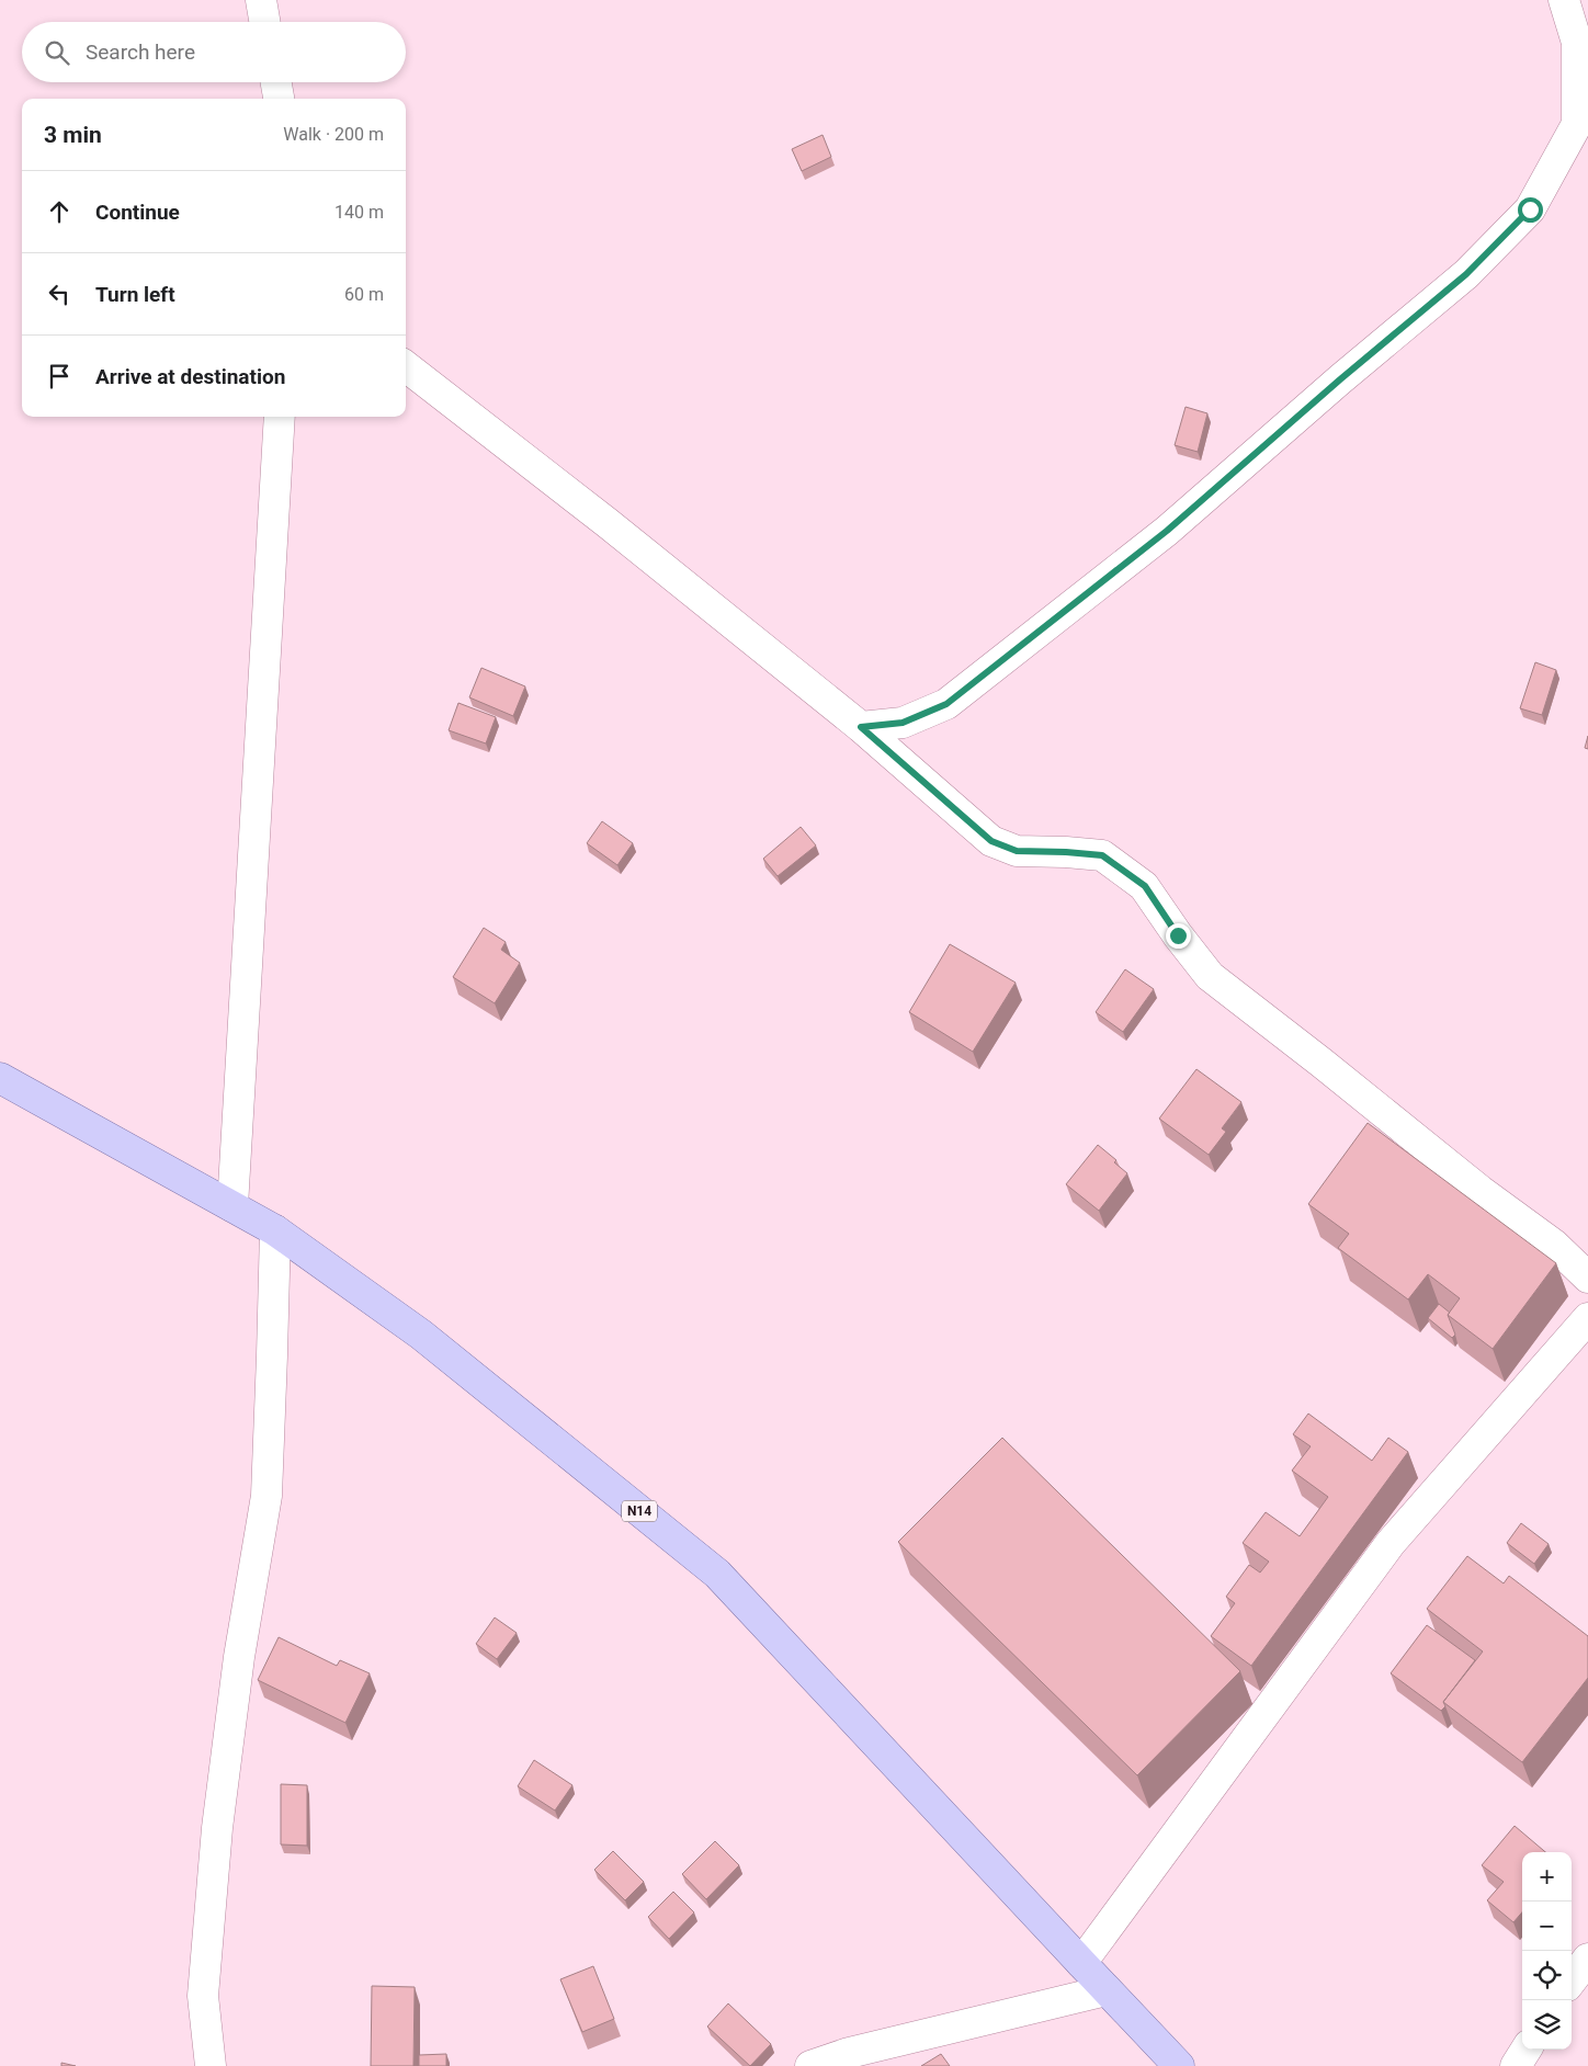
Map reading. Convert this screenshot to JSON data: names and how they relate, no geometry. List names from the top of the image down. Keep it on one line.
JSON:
{"streets":{"main road":["N14"]},"page":{"search":"Search here","heading":["3 min","Walk · 200 m"],"list":[["Continue","140 m"],["Turn left","60 m"],"Arrive at destination"],"map_buttons":["+","−"]}}
